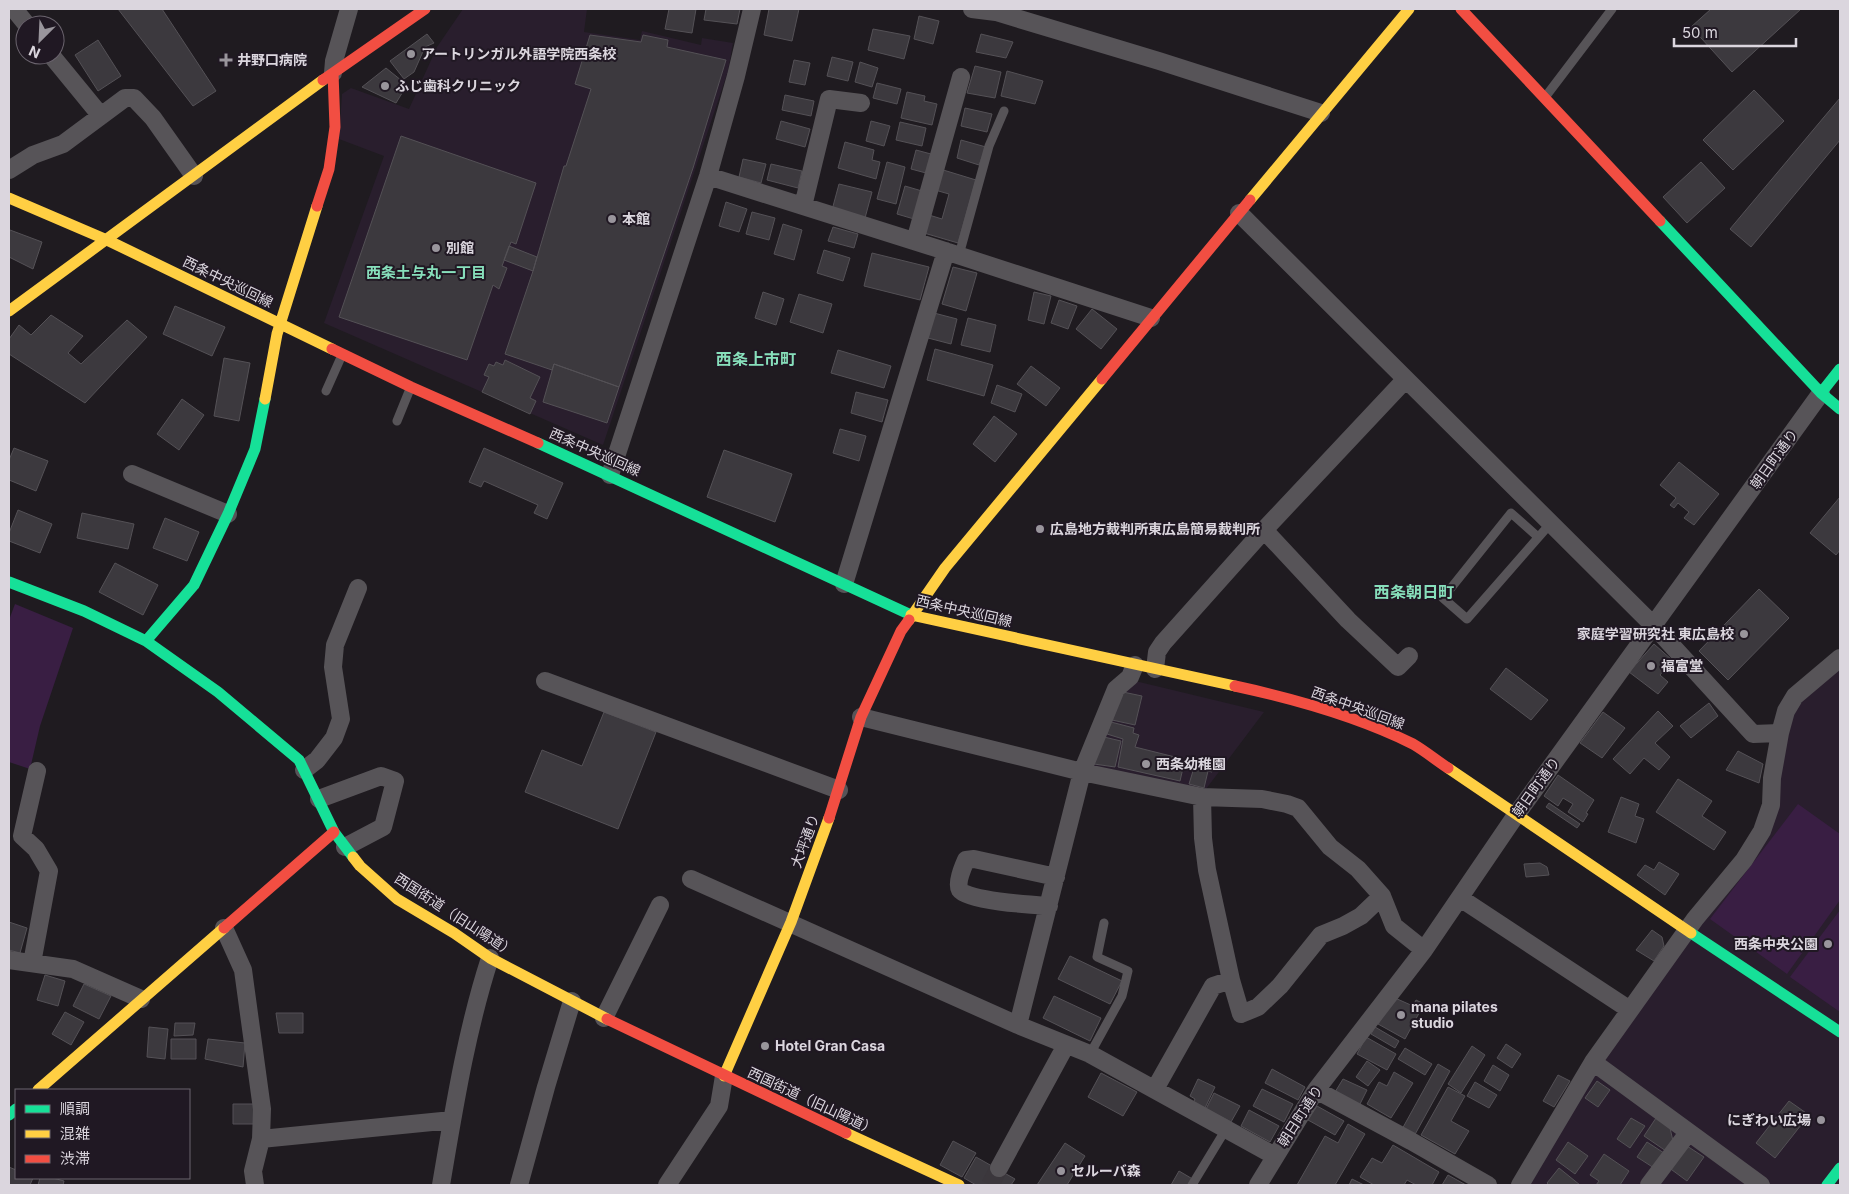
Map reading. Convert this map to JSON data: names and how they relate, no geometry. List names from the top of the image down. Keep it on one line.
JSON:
{"streets":{"street":["西条中央巡回線","朝日町通り","大坪通り","西国街道（旧山陽道）"]},"crossings":[["西条中央巡回線","朝日町通り"],["西条中央巡回線","大坪通り"],["大坪通り","西国街道（旧山陽道）"]],"districts":["西条土与丸一丁目","西条上市町","西条朝日町"],"places":{"other":["アートリンガル外語学院西条校","ふじ歯科クリニック","本館","別館","広島地方裁判所東広島簡易裁判所","家庭学習研究社 東広島校","福富堂","西条幼稚園","西条中央公園","mana pilates studio","Hotel Gran Casa","にぎわい広場","セルーバ森"],"health":["井野口病院"]},"legend":["順調","混雑","渋滞"],"scale_bar":"50 m","north":"bottom left"}
